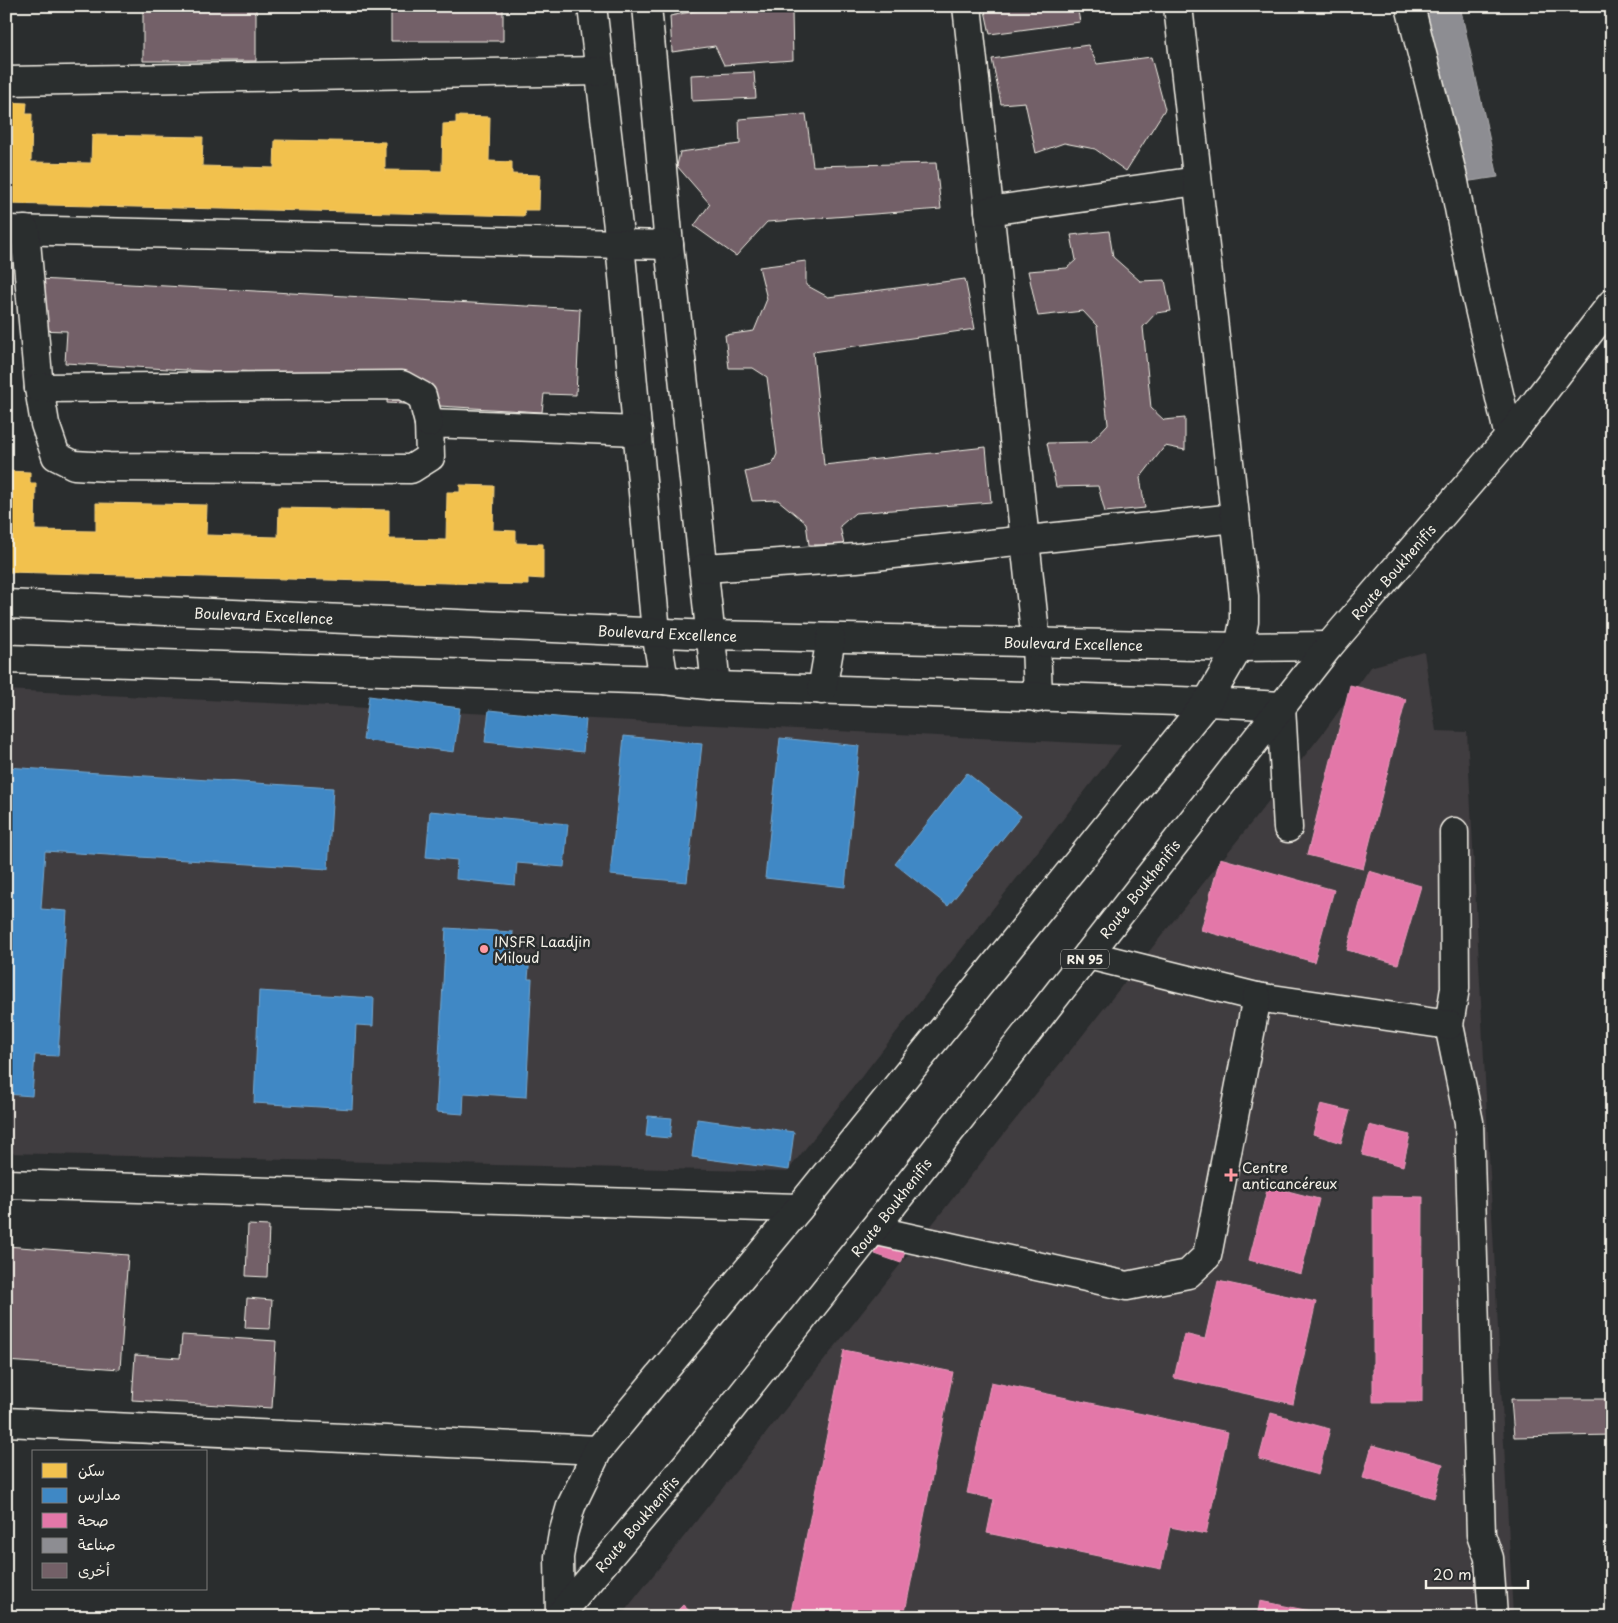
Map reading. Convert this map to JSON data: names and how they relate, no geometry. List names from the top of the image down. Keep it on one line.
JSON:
{"streets":{"street":["Route Boukhenifis","Boulevard Excellence","RN 95"]},"crossings":[["Route Boukhenifis","Boulevard Excellence"]],"places":{"other":["INSFR Laadjin Miloud"],"health":["Centre anticancéreux"]},"legend":["سكن","مدارس","صحة","صناعة","أخرى"],"scale_bar":"20 m"}
